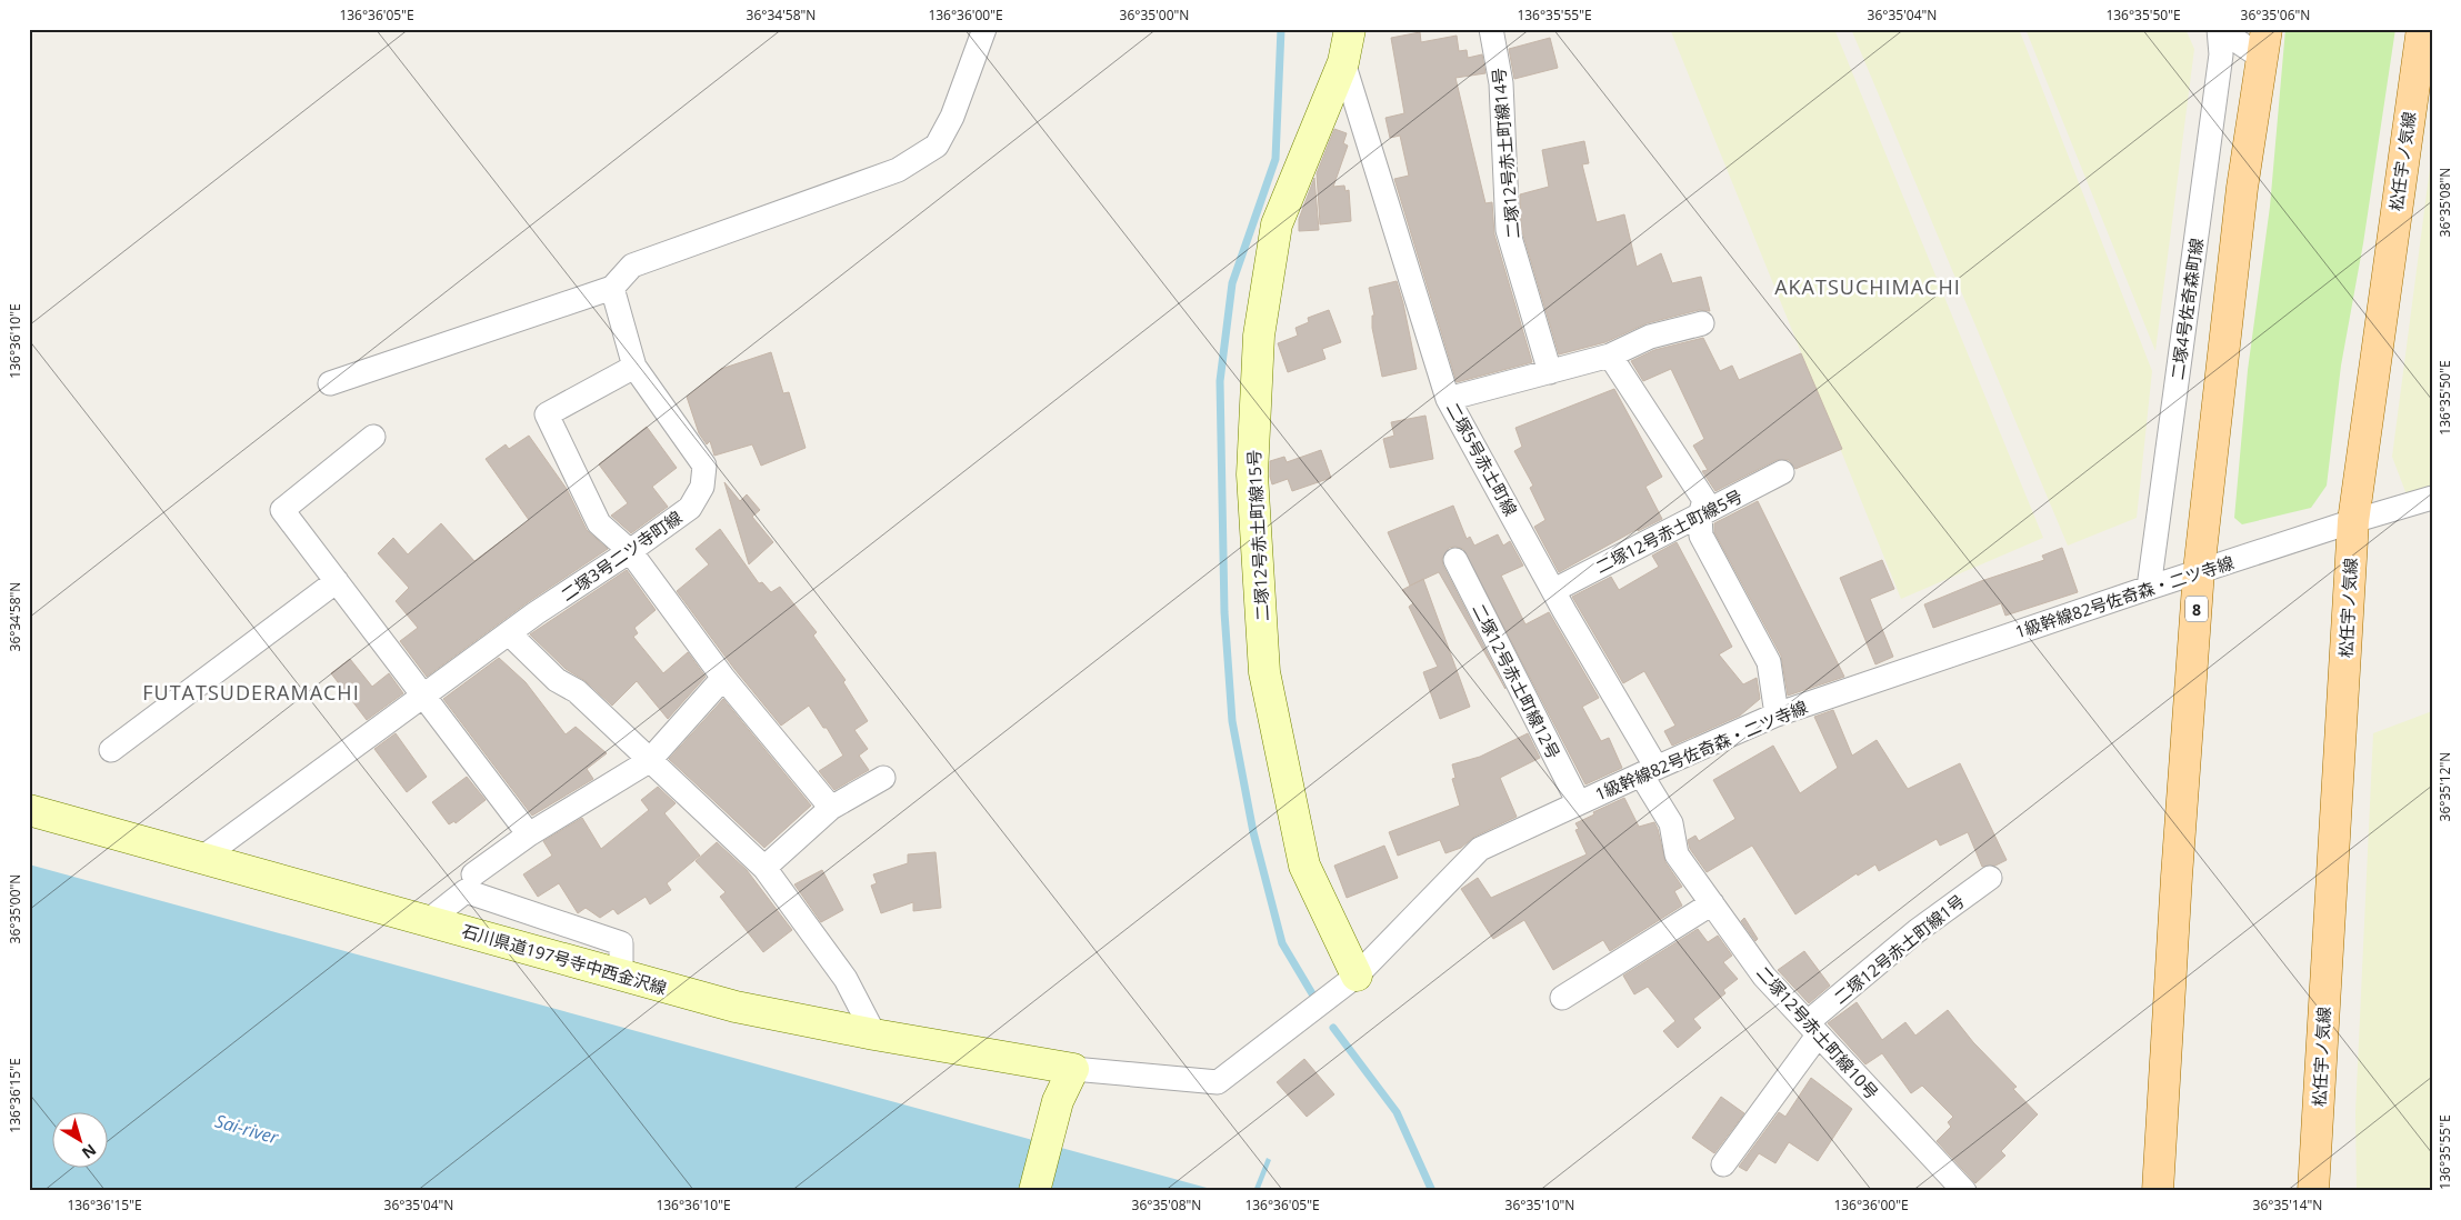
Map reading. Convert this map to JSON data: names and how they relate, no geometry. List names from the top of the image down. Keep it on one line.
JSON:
{"streets":{"main road":["松任宇ノ気線","二塚12号赤土町線15号","8","石川県道197号寺中西金沢線"],"street":["二塚12号赤土町線14号","二塚4号佐奇森町線","二塚5号赤土町線","二塚12号赤土町線5号","二塚3号二ツ寺町線","1級幹線82号佐奇森・二ツ寺線","二塚12号赤土町線12号","二塚12号赤土町線1号","二塚12号赤土町線10号"]},"crossings":[["松任宇ノ気線","1級幹線82号佐奇森・二ツ寺線"],["二塚4号佐奇森町線","1級幹線82号佐奇森・二ツ寺線"],["二塚5号赤土町線","二塚12号赤土町線5号"],["二塚5号赤土町線","二塚12号赤土町線15号"],["二塚5号赤土町線","1級幹線82号佐奇森・二ツ寺線"],["二塚5号赤土町線","二塚12号赤土町線10号"],["二塚12号赤土町線15号","1級幹線82号佐奇森・二ツ寺線"],["二塚3号二ツ寺町線","石川県道197号寺中西金沢線"],["1級幹線82号佐奇森・二ツ寺線","8"],["1級幹線82号佐奇森・二ツ寺線","二塚12号赤土町線12号"],["1級幹線82号佐奇森・二ツ寺線","石川県道197号寺中西金沢線"],["1級幹線82号佐奇森・二ツ寺線","二塚12号赤土町線10号"],["二塚12号赤土町線1号","二塚12号赤土町線10号"]],"districts":["AKATSUCHIMACHI","FUTATSUDERAMACHI"],"water":["Sai-river"],"north":"bottom right","coordinates":["136°36'05\"E","36°34'58\"N","136°36'00\"E","36°35'00\"N","136°35'55\"E","36°35'04\"N","136°35'50\"E","36°35'06\"N","36°35'08\"N","136°36'10\"E","36°35'12\"N","136°36'15\"E","36°35'10\"N","36°35'14\"N"]}
